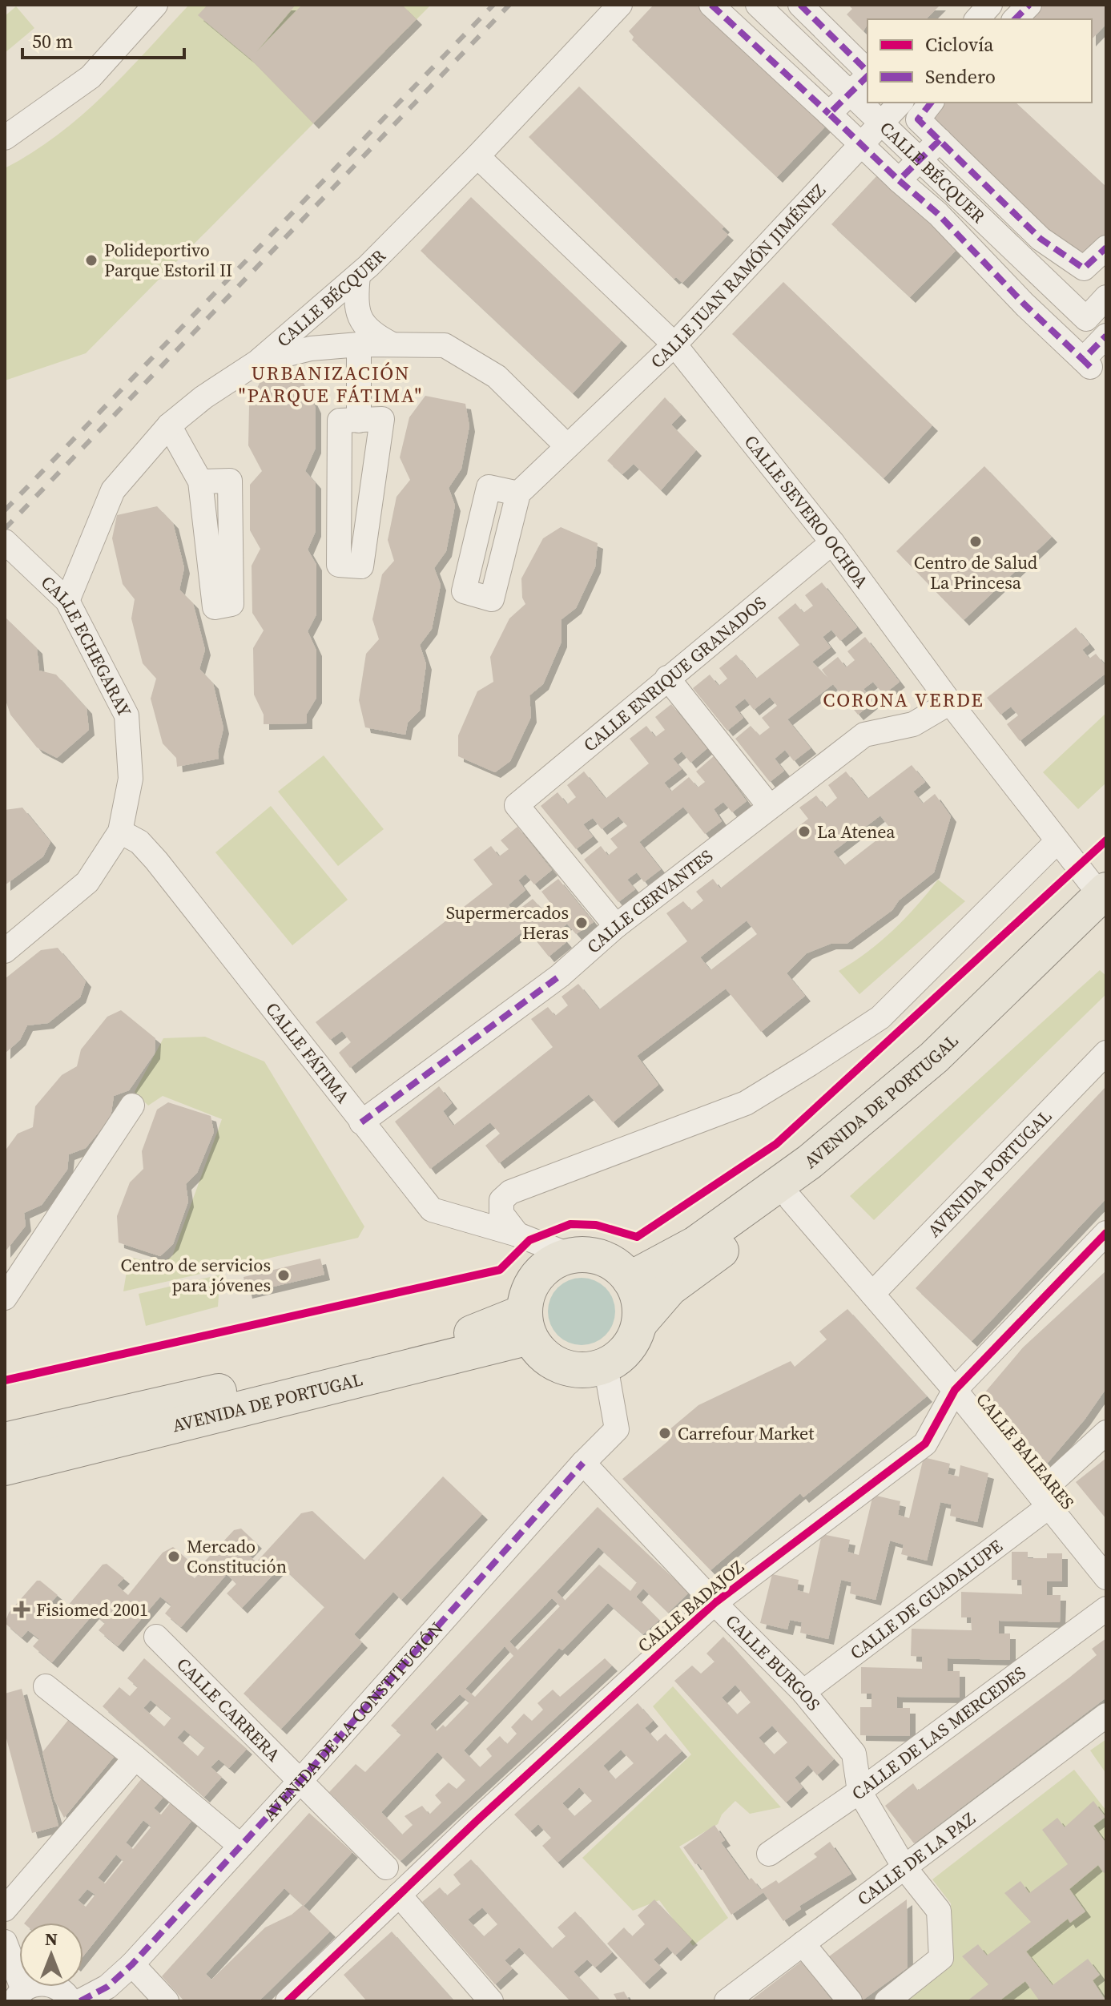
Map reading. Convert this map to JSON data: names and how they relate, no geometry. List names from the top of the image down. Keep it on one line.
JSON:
{"streets":{"main road":["AVENIDA DE PORTUGAL"],"street":["CALLE BÉCQUER","CALLE JUAN RAMÓN JIMÉNEZ","CALLE SEVERO OCHOA","CALLE ECHEGARAY","CALLE ENRIQUE GRANADOS","CALLE CERVANTES","CALLE FÁTIMA","AVENIDA PORTUGAL","CALLE BALEARES","CALLE DE GUADALUPE","CALLE BADAJOZ","CALLE BURGOS","CALLE CARRERA","AVENIDA DE LA CONSTITUCIÓN","CALLE DE LAS MERCEDES","CALLE DE LA PAZ"]},"crossings":[["CALLE BÉCQUER","CALLE JUAN RAMÓN JIMÉNEZ"],["CALLE BÉCQUER","CALLE SEVERO OCHOA"],["CALLE BÉCQUER","CALLE ECHEGARAY"],["CALLE JUAN RAMÓN JIMÉNEZ","CALLE SEVERO OCHOA"],["CALLE SEVERO OCHOA","CALLE ENRIQUE GRANADOS"],["CALLE SEVERO OCHOA","CALLE CERVANTES"],["CALLE SEVERO OCHOA","AVENIDA DE PORTUGAL"],["CALLE ECHEGARAY","CALLE FÁTIMA"],["CALLE ENRIQUE GRANADOS","CALLE CERVANTES"],["CALLE CERVANTES","CALLE FÁTIMA"],["AVENIDA DE PORTUGAL","CALLE BALEARES"],["AVENIDA DE PORTUGAL","AVENIDA DE LA CONSTITUCIÓN"],["AVENIDA PORTUGAL","CALLE BALEARES"],["CALLE BALEARES","CALLE DE GUADALUPE"],["CALLE BALEARES","CALLE BADAJOZ"],["CALLE DE GUADALUPE","CALLE BURGOS"],["CALLE BADAJOZ","CALLE BURGOS"],["CALLE BURGOS","AVENIDA DE LA CONSTITUCIÓN"],["CALLE BURGOS","CALLE DE LAS MERCEDES"],["CALLE CARRERA","AVENIDA DE LA CONSTITUCIÓN"]],"districts":["URBANIZACIÓN \"PARQUE FÁTIMA\"","CORONA VERDE"],"places":{"other":["Polideportivo Parque Estoril II","Centro de Salud La Princesa","La Atenea","Supermercados Heras","Centro de servicios para jóvenes","Carrefour Market","Mercado Constitución"],"health":["Fisiomed 2001"]},"legend":["Ciclovía","Sendero"],"scale_bar":"50 m","north":"top"}
